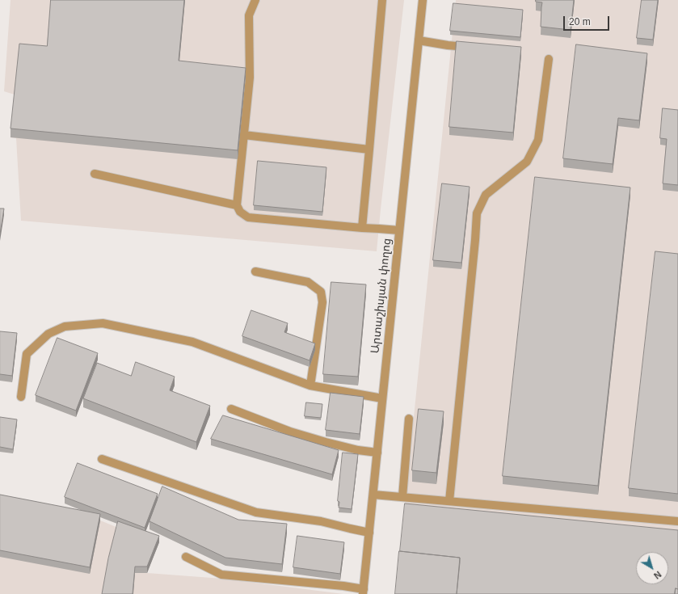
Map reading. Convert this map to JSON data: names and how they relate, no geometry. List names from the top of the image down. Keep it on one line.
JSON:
{"streets":{"street":["Արտաշիսյան փողոց"]},"scale_bar":"20 m","north":"bottom right"}
